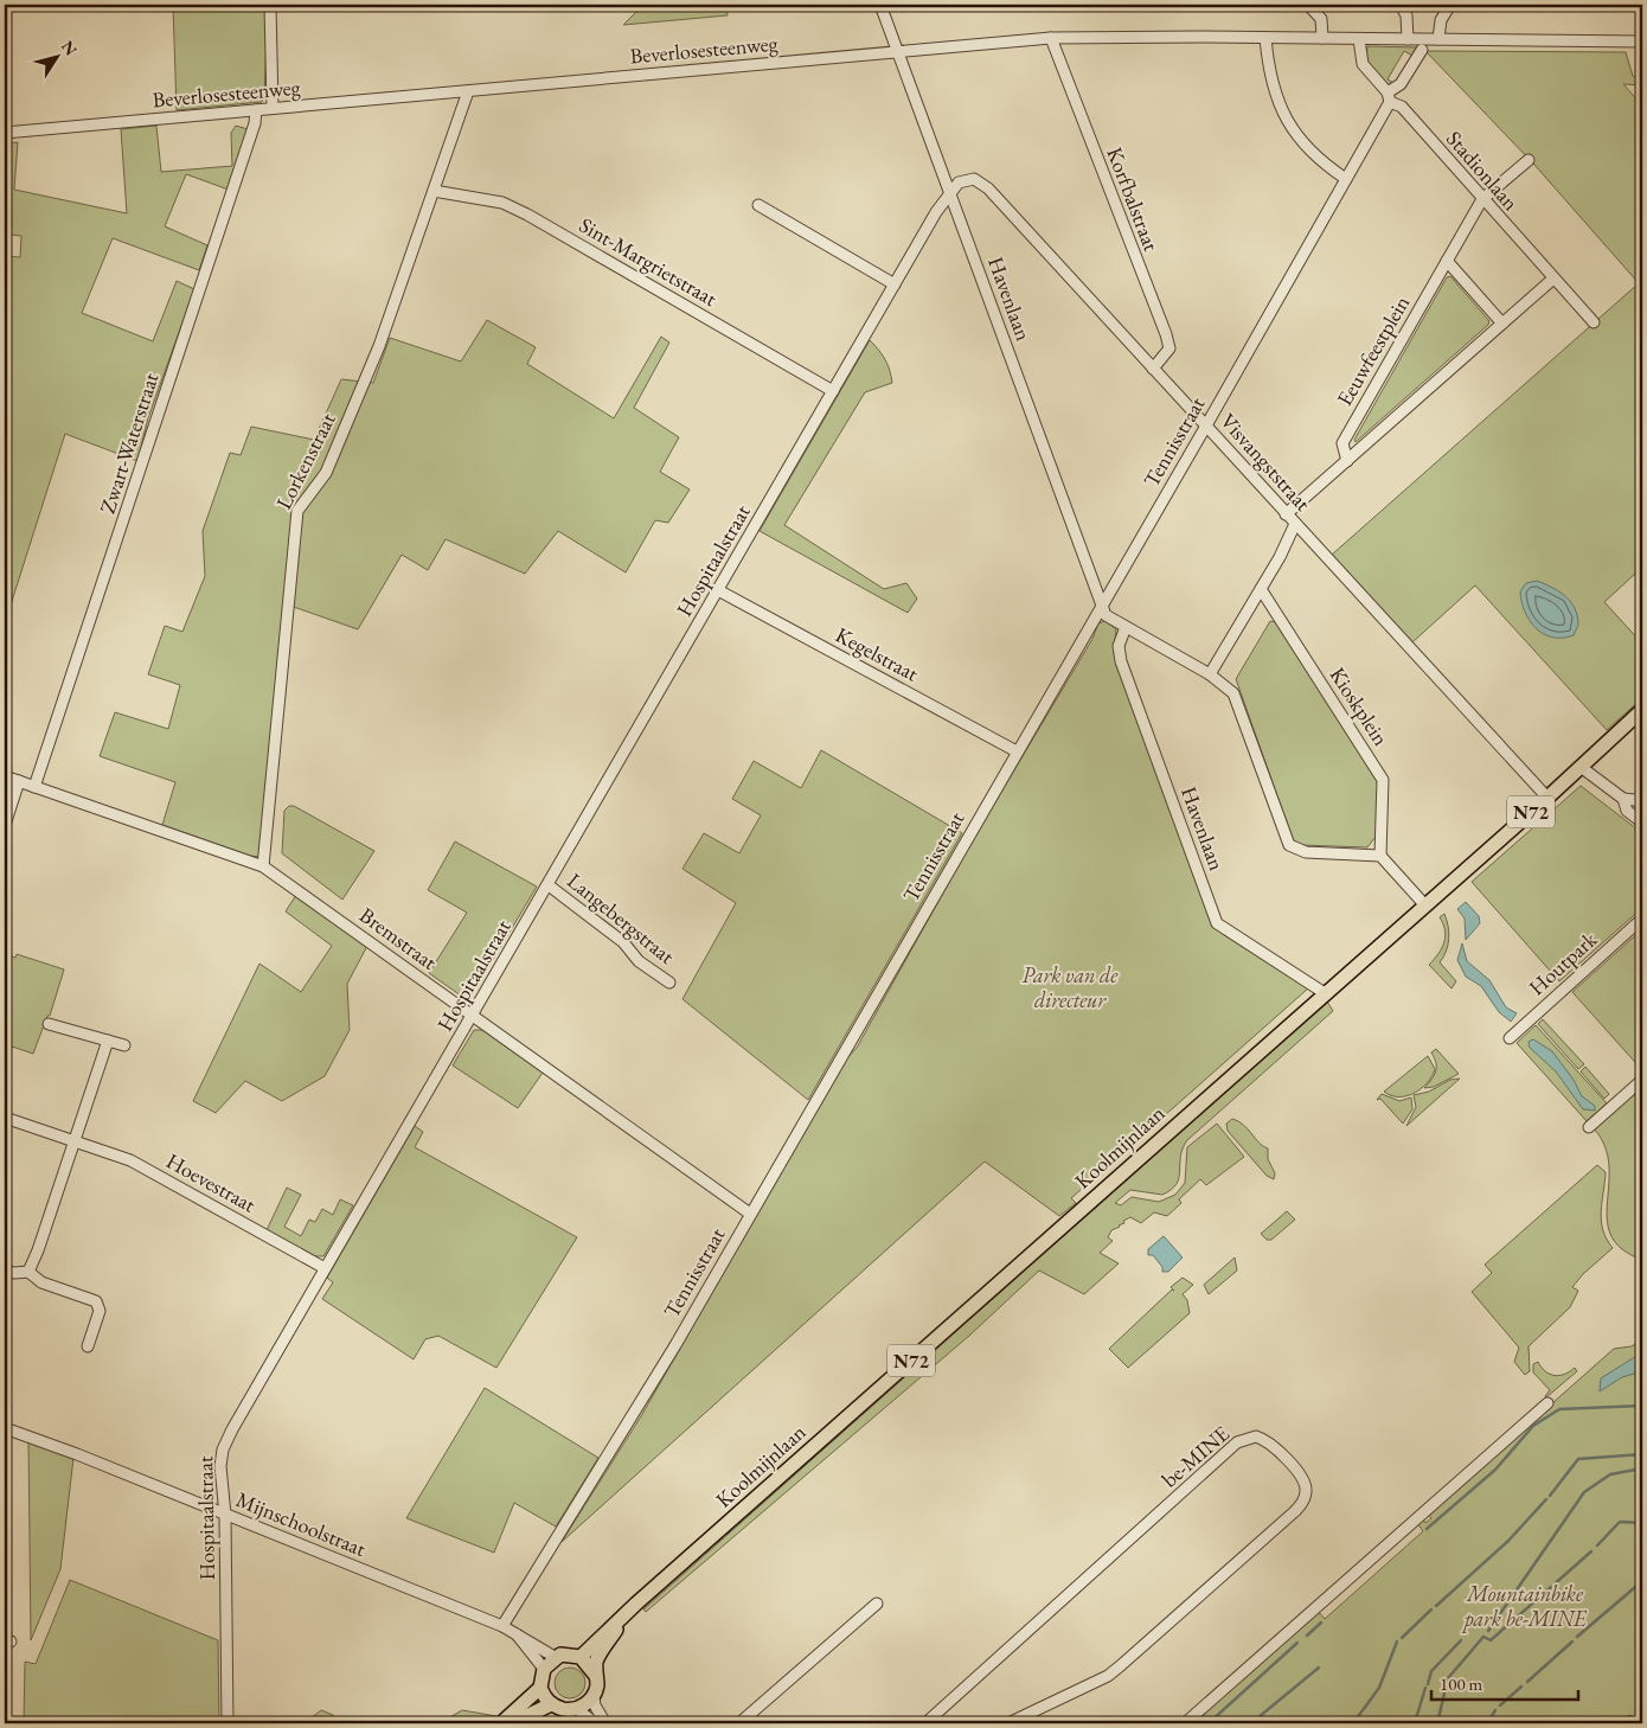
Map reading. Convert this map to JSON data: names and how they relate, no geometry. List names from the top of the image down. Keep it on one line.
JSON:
{"streets":{"main road":["N72","Koolmijnlaan"],"street":["Beverlosesteenweg","Stadionlaan","Korfbalstraat","Sint-Margrietstraat","Havenlaan","Eeuwfeestplein","Tennisstraat","Zwart-Waterstraat","Lorkenstraat","Visvangststraat","Hospitaalstraat","Kegelstraat","Kioskplein","Langebergstraat","Bremstraat","Houtpark","Hoevestraat","be-MINE","Mijnschoolstraat"]},"crossings":[["Beverlosesteenweg","Stadionlaan"],["Beverlosesteenweg","Korfbalstraat"],["Beverlosesteenweg","Havenlaan"],["Beverlosesteenweg","Zwart-Waterstraat"],["Beverlosesteenweg","Lorkenstraat"],["Stadionlaan","Eeuwfeestplein"],["Stadionlaan","Tennisstraat"],["Korfbalstraat","Visvangststraat"],["Sint-Margrietstraat","Lorkenstraat"],["Sint-Margrietstraat","Hospitaalstraat"],["Havenlaan","Tennisstraat"],["Havenlaan","Visvangststraat"],["Havenlaan","Hospitaalstraat"],["Havenlaan","Koolmijnlaan"],["Tennisstraat","Visvangststraat"],["Tennisstraat","Kegelstraat"],["Tennisstraat","Bremstraat"],["Tennisstraat","Mijnschoolstraat"],["Zwart-Waterstraat","Bremstraat"],["Lorkenstraat","Bremstraat"],["Visvangststraat","Hospitaalstraat"],["Visvangststraat","Koolmijnlaan"],["Hospitaalstraat","Kegelstraat"],["Hospitaalstraat","Langebergstraat"],["Hospitaalstraat","Bremstraat"],["Hospitaalstraat","Hoevestraat"],["Hospitaalstraat","Mijnschoolstraat"],["Koolmijnlaan","Mijnschoolstraat"]],"parks":["Park van de directeur","Mountainbike park be-MINE"],"scale_bar":"100 m","north":"top right"}
